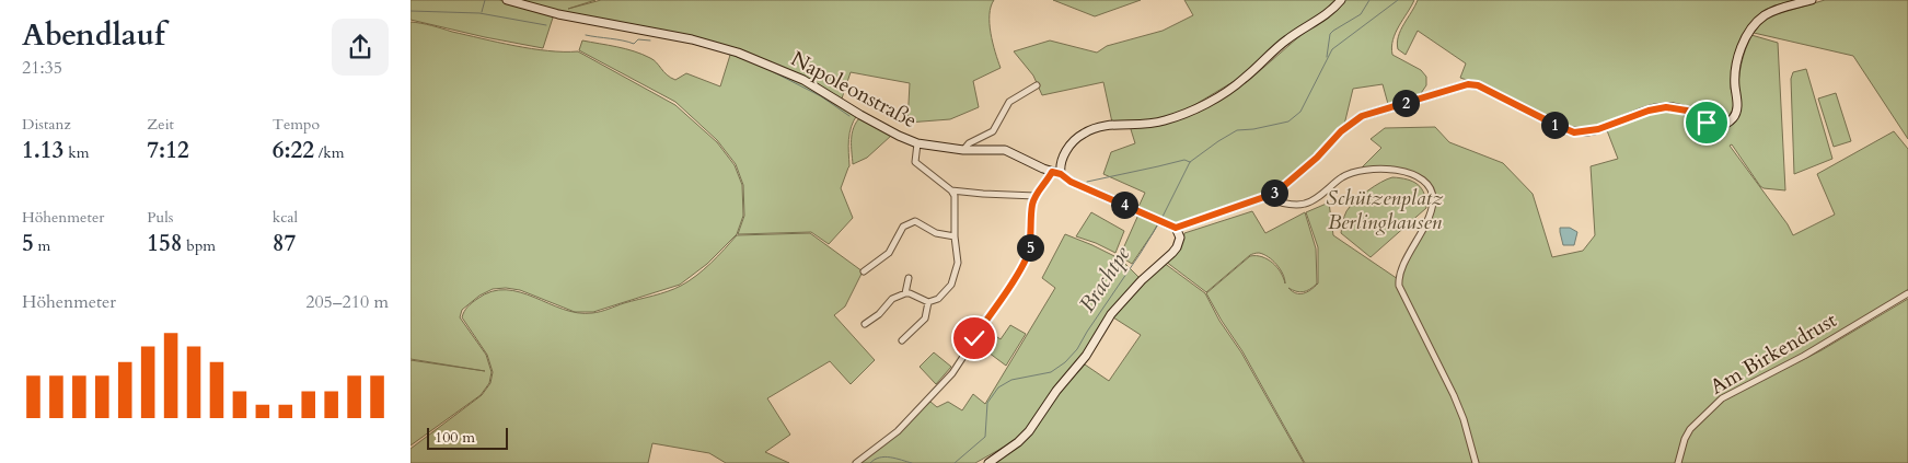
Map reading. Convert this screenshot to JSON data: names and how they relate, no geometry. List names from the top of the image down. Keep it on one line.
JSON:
{"streets":{"street":["Napoleonstraße","Am Birkendrust"]},"water":["Brachtpe"],"parks":["Schützenplatz Berlinghausen"],"scale_bar":"100 m","page":{"heading":["Abendlauf","21:35"],"pins":["2","1","3","4","5"],"stats":[["Distanz","1.13 km"],["Zeit","7:12"],["Tempo","6:22 /km"],["Höhenmeter","5 m"],["Puls","158 bpm"],["kcal","87"]],"chart":["Höhenmeter","205–210 m"],"scale":"100 m"}}
